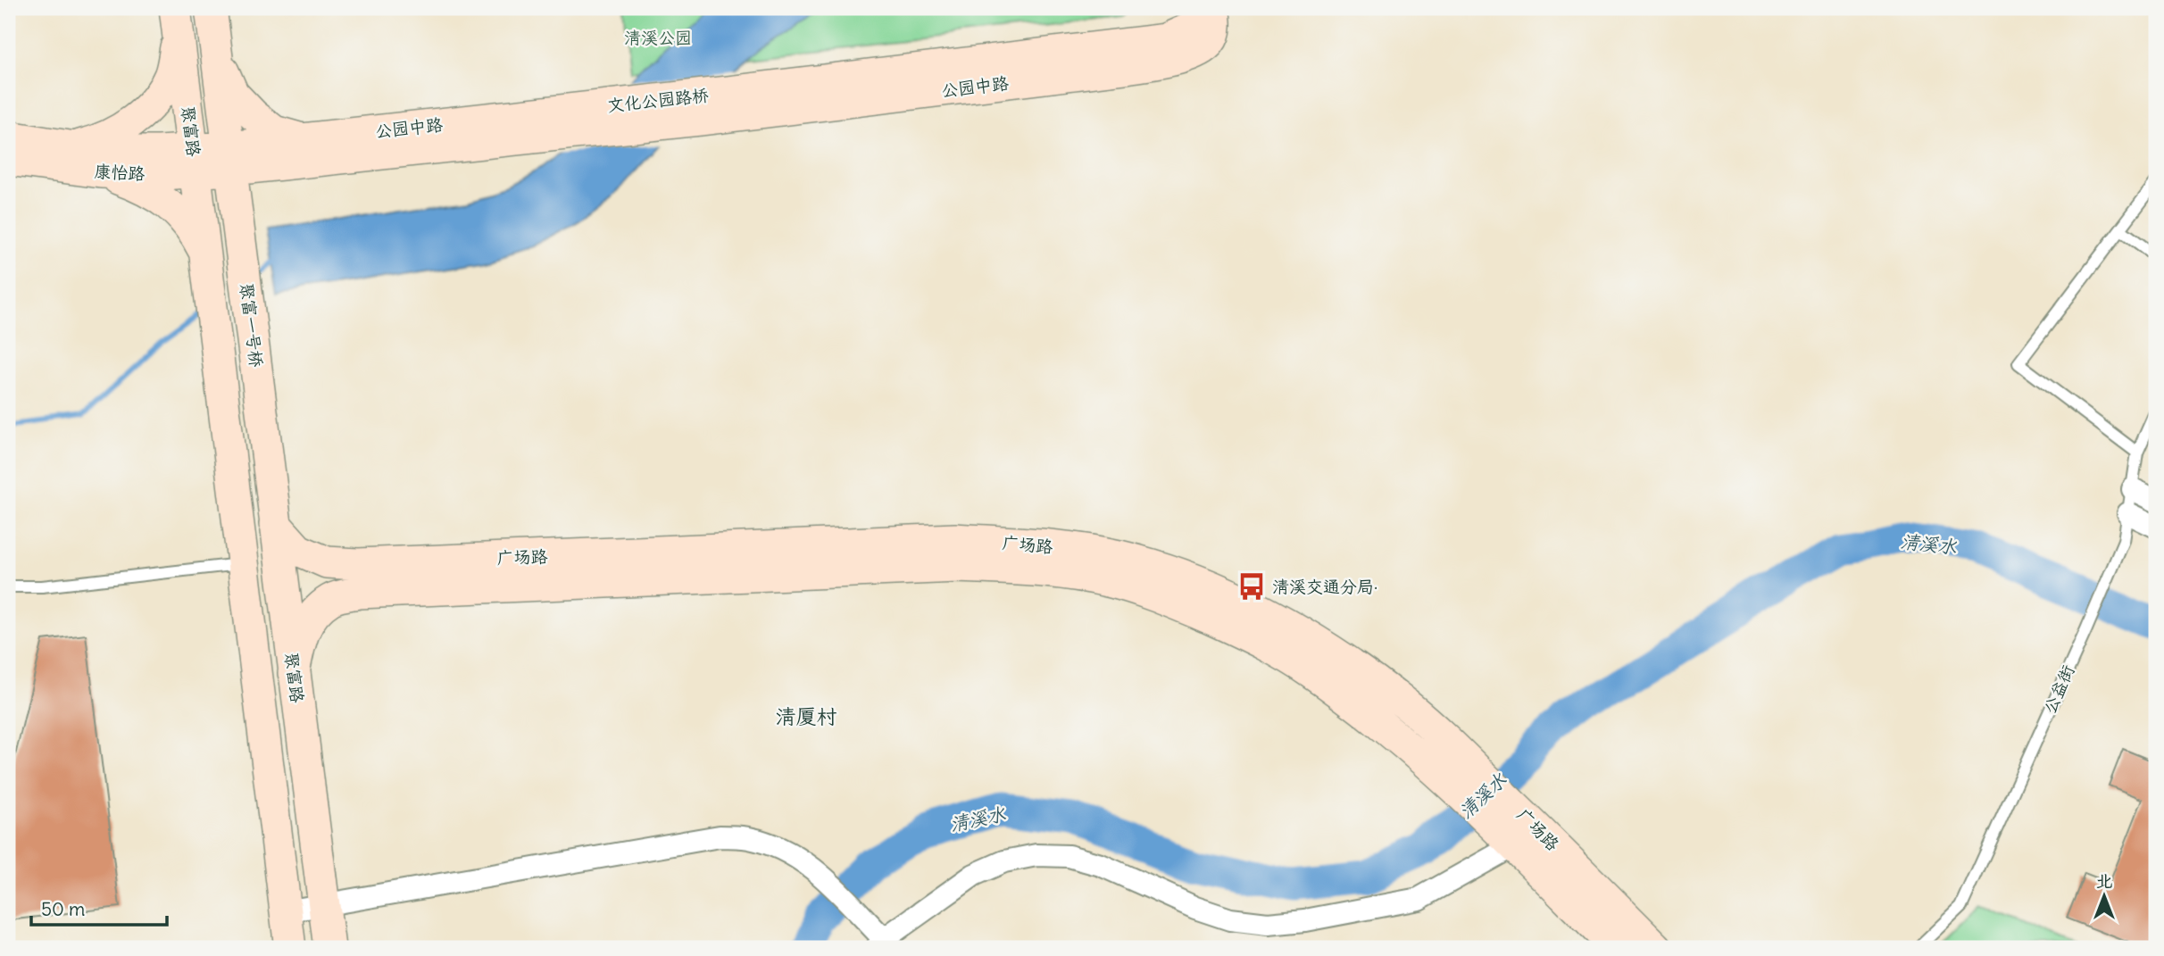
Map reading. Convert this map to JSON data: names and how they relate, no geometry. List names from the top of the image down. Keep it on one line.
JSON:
{"streets":{"street":["公园中路","文化公园路桥","聚富路","康怡路","聚富一号桥","广场路"],"lane":["公益街"]},"crossings":[["公园中路","文化公园路桥"],["公园中路","聚富路"],["公园中路","康怡路"],["聚富路","康怡路"],["聚富路","聚富一号桥"],["聚富路","广场路"]],"districts":["清厦村"],"water":["清溪水"],"parks":["清溪公园"],"places":{"bus stop":["清溪交通分局·"]},"scale_bar":"50 m","north":"top"}
